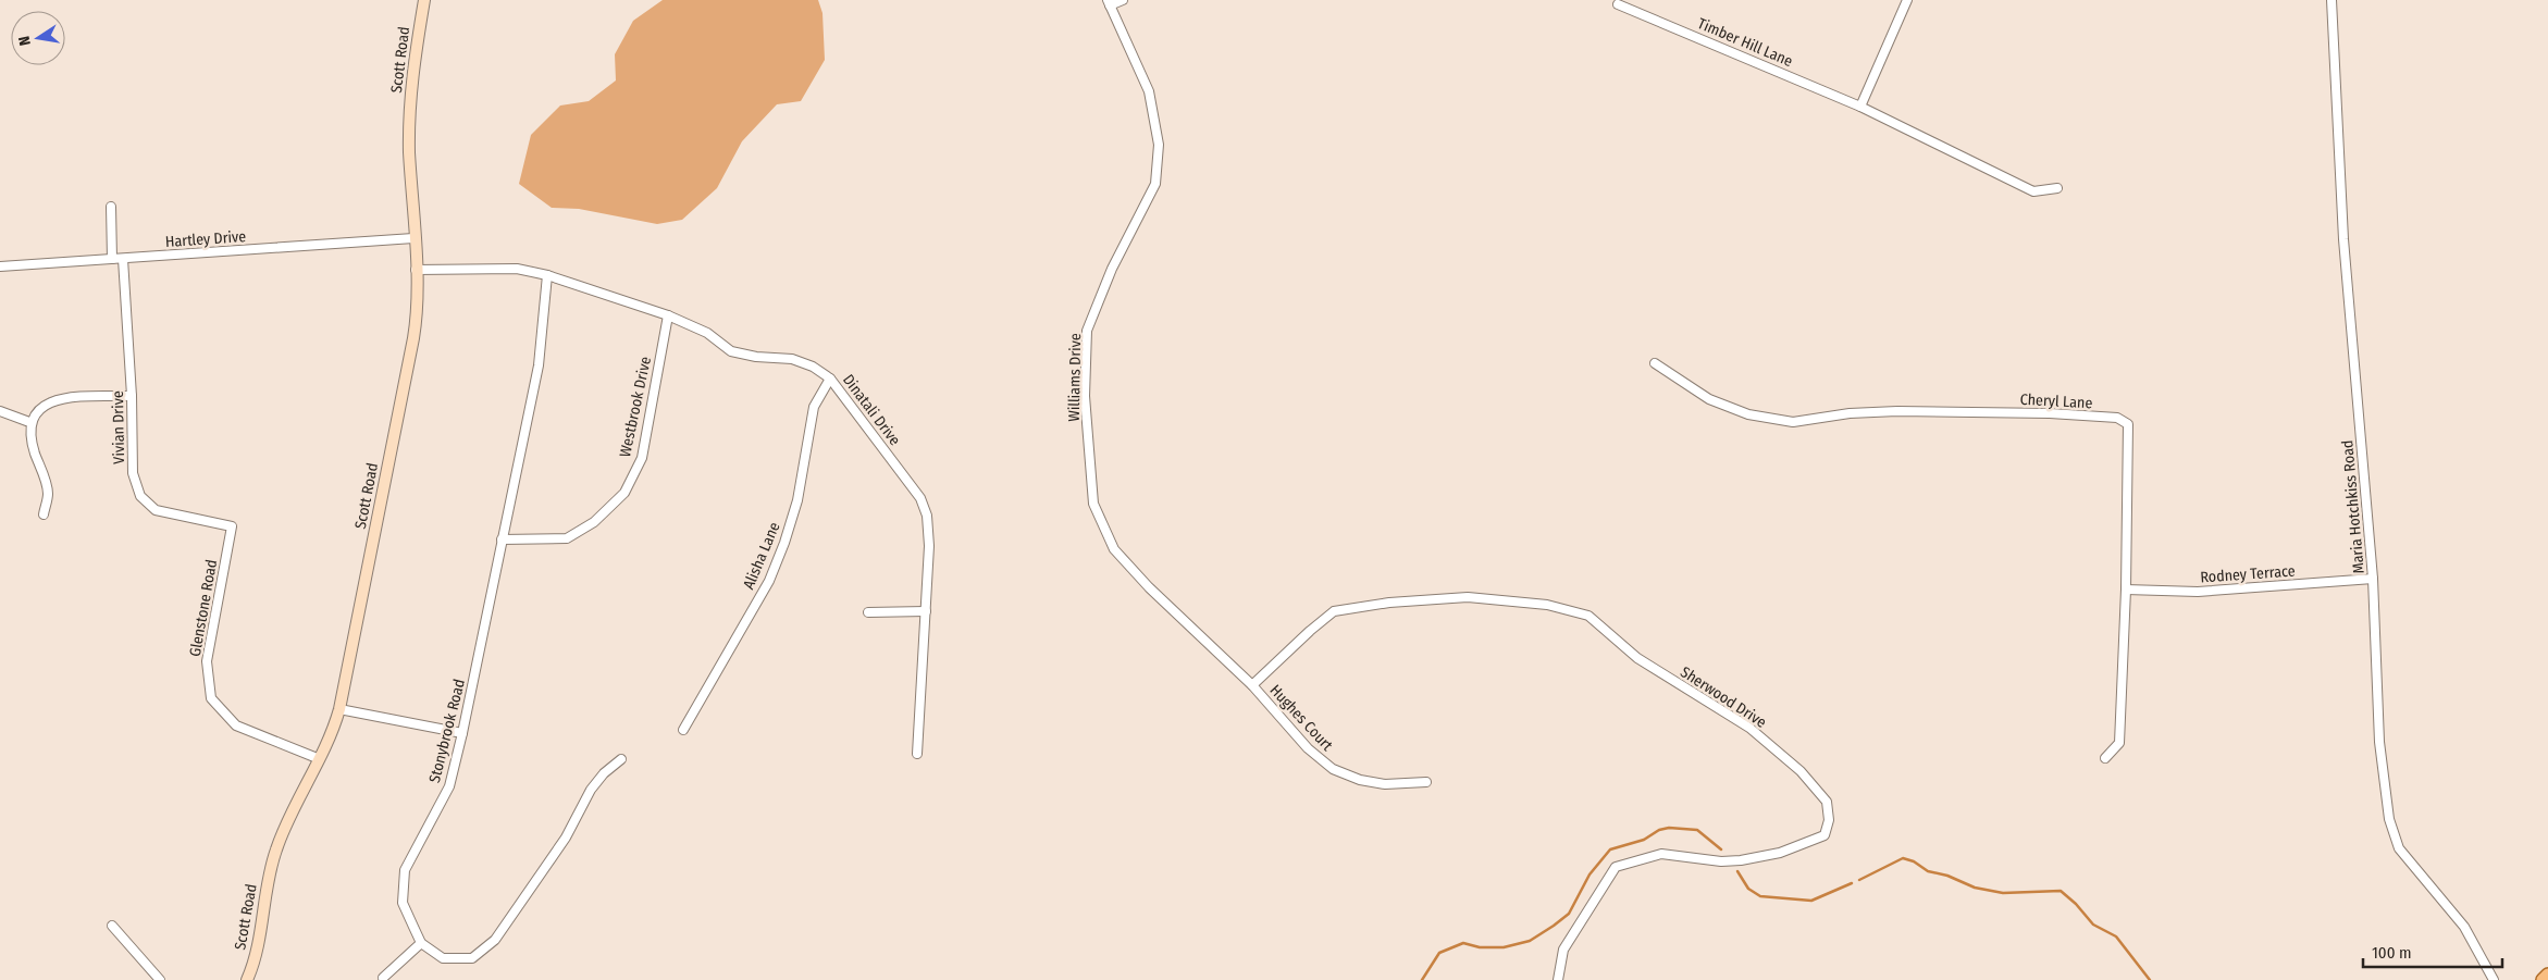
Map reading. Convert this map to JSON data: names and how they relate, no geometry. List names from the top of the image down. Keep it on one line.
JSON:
{"streets":{"main road":["Scott Road"],"street":["Timber Hill Lane","Hartley Drive","Williams Drive","Cheryl Lane","Westbrook Drive","Dinatali Drive","Vivian Drive","Maria Hotchkiss Road","Alisha Lane","Rodney Terrace","Glenstone Road","Sherwood Drive","Hughes Court","Stonybrook Road"]},"crossings":[["Scott Road","Hartley Drive"],["Scott Road","Dinatali Drive"],["Scott Road","Glenstone Road"],["Hartley Drive","Vivian Drive"],["Williams Drive","Sherwood Drive"],["Williams Drive","Hughes Court"],["Cheryl Lane","Rodney Terrace"],["Westbrook Drive","Dinatali Drive"],["Westbrook Drive","Stonybrook Road"],["Dinatali Drive","Alisha Lane"],["Dinatali Drive","Stonybrook Road"],["Vivian Drive","Glenstone Road"],["Maria Hotchkiss Road","Rodney Terrace"],["Sherwood Drive","Hughes Court"]],"scale_bar":"100 m","north":"left"}
